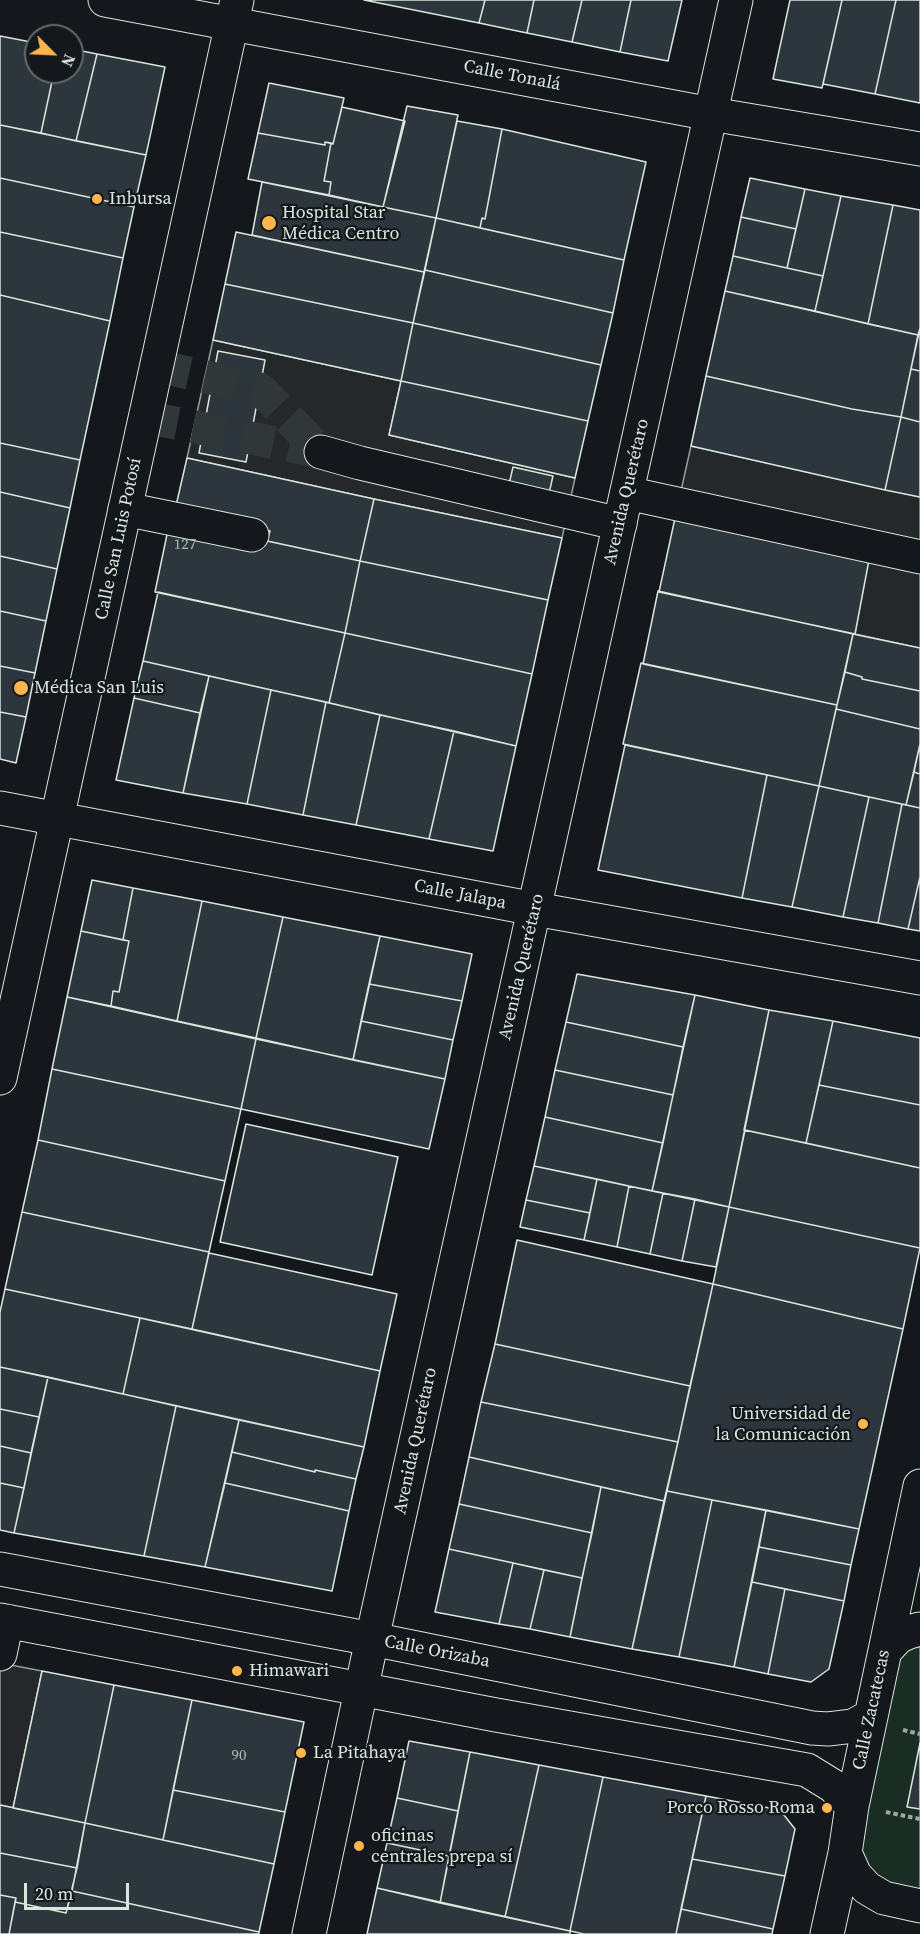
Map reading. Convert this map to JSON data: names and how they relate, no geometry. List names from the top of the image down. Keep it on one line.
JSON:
{"streets":{"street":["Calle Tonalá","Avenida Querétaro","Calle San Luis Potosí","Calle Jalapa","Calle Orizaba","Calle Zacatecas"]},"crossings":[["Calle Tonalá","Avenida Querétaro"],["Calle Tonalá","Calle San Luis Potosí"],["Avenida Querétaro","Calle Jalapa"],["Avenida Querétaro","Calle Orizaba"],["Calle San Luis Potosí","Calle Jalapa"],["Calle Orizaba","Calle Zacatecas"]],"places":["Inbursa","Hospital Star Médica Centro","Médica San Luis","Universidad de la Comunicación","Himawari","La Pitahaya","Porco Rosso Roma","oficinas centrales prepa sí"],"house_numbers":["127","90"],"scale_bar":"20 m","north":"bottom right"}
